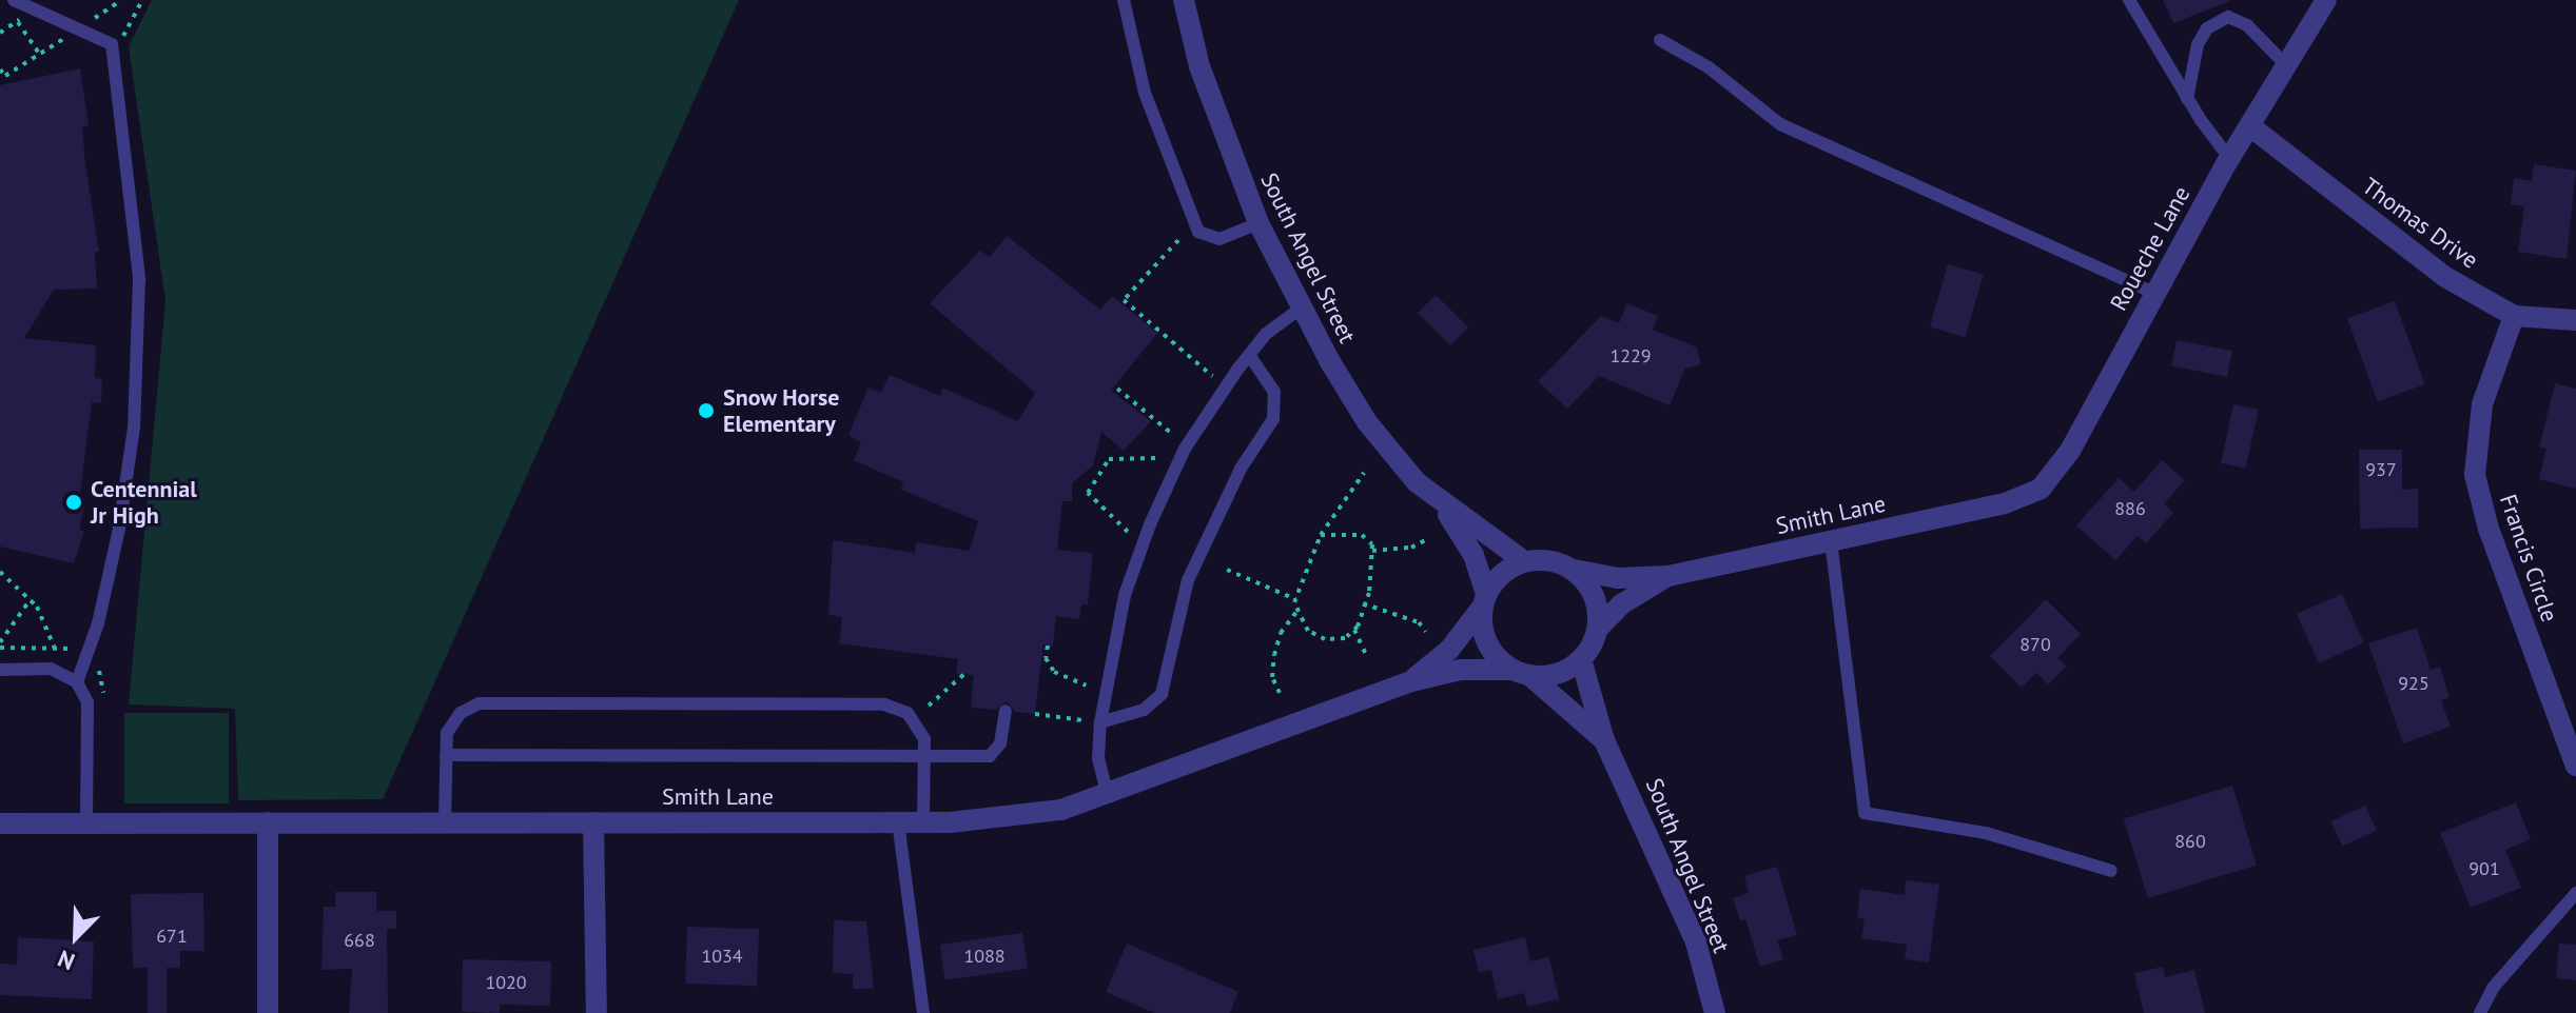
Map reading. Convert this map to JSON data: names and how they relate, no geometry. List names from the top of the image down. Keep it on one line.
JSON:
{"streets":{"street":["Thomas Drive","Roueche Lane","South Angel Street","Smith Lane","Francis Circle"]},"crossings":[["Thomas Drive","Roueche Lane"],["Thomas Drive","Francis Circle"],["Roueche Lane","Smith Lane"],["South Angel Street","Smith Lane"]],"places":["Snow Horse Elementary","Centennial Jr High"],"house_numbers":["1229","937","886","870","925","860","901","671","668","1034","1088","1020"],"north":"bottom left"}
